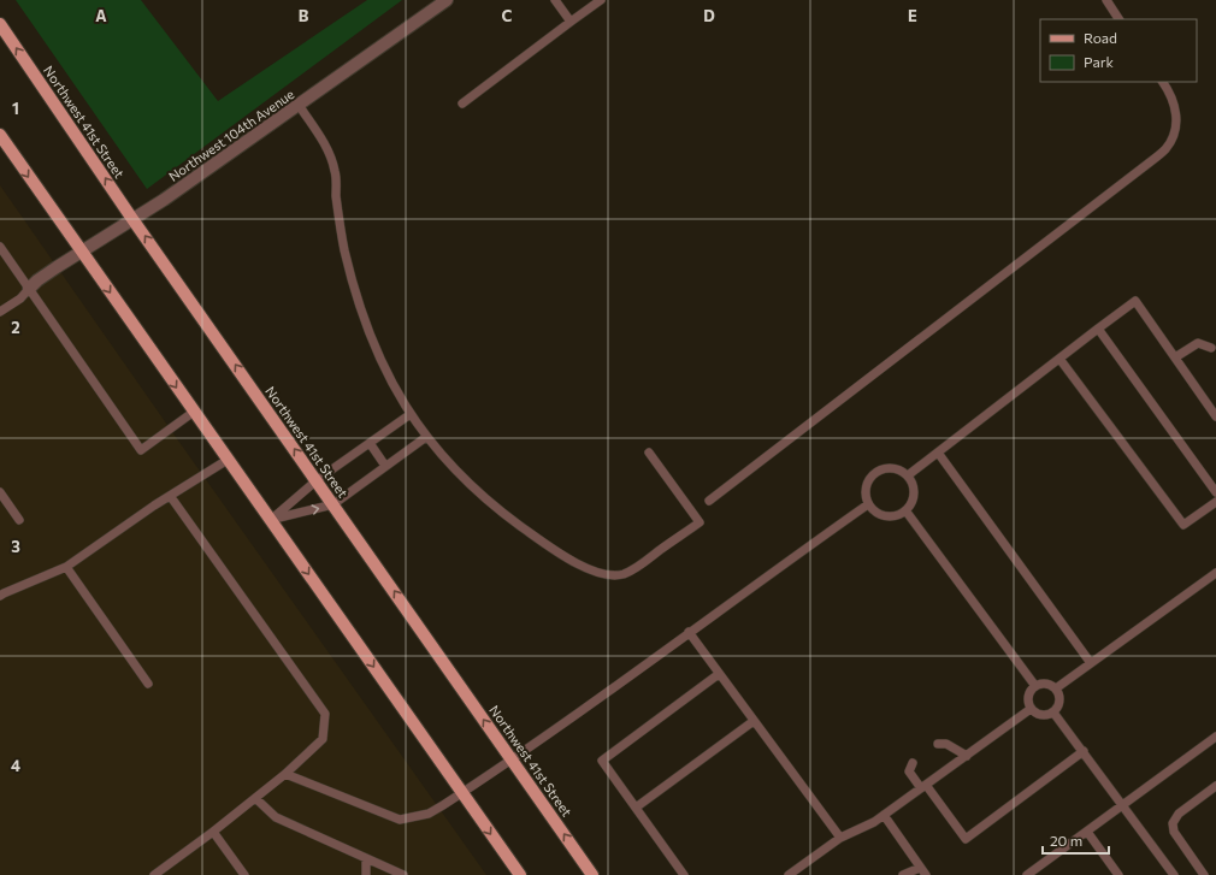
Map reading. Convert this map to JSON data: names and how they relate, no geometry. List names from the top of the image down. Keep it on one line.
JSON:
{"streets":{"main road":["Northwest 41st Street"],"street":["Northwest 104th Avenue"]},"crossings":[["Northwest 41st Street","Northwest 104th Avenue"]],"legend":["Road","Park"],"scale_bar":"20 m","grid":{"columns":["A","B","C","D","E"],"rows":["1","2","3","4"]}}
